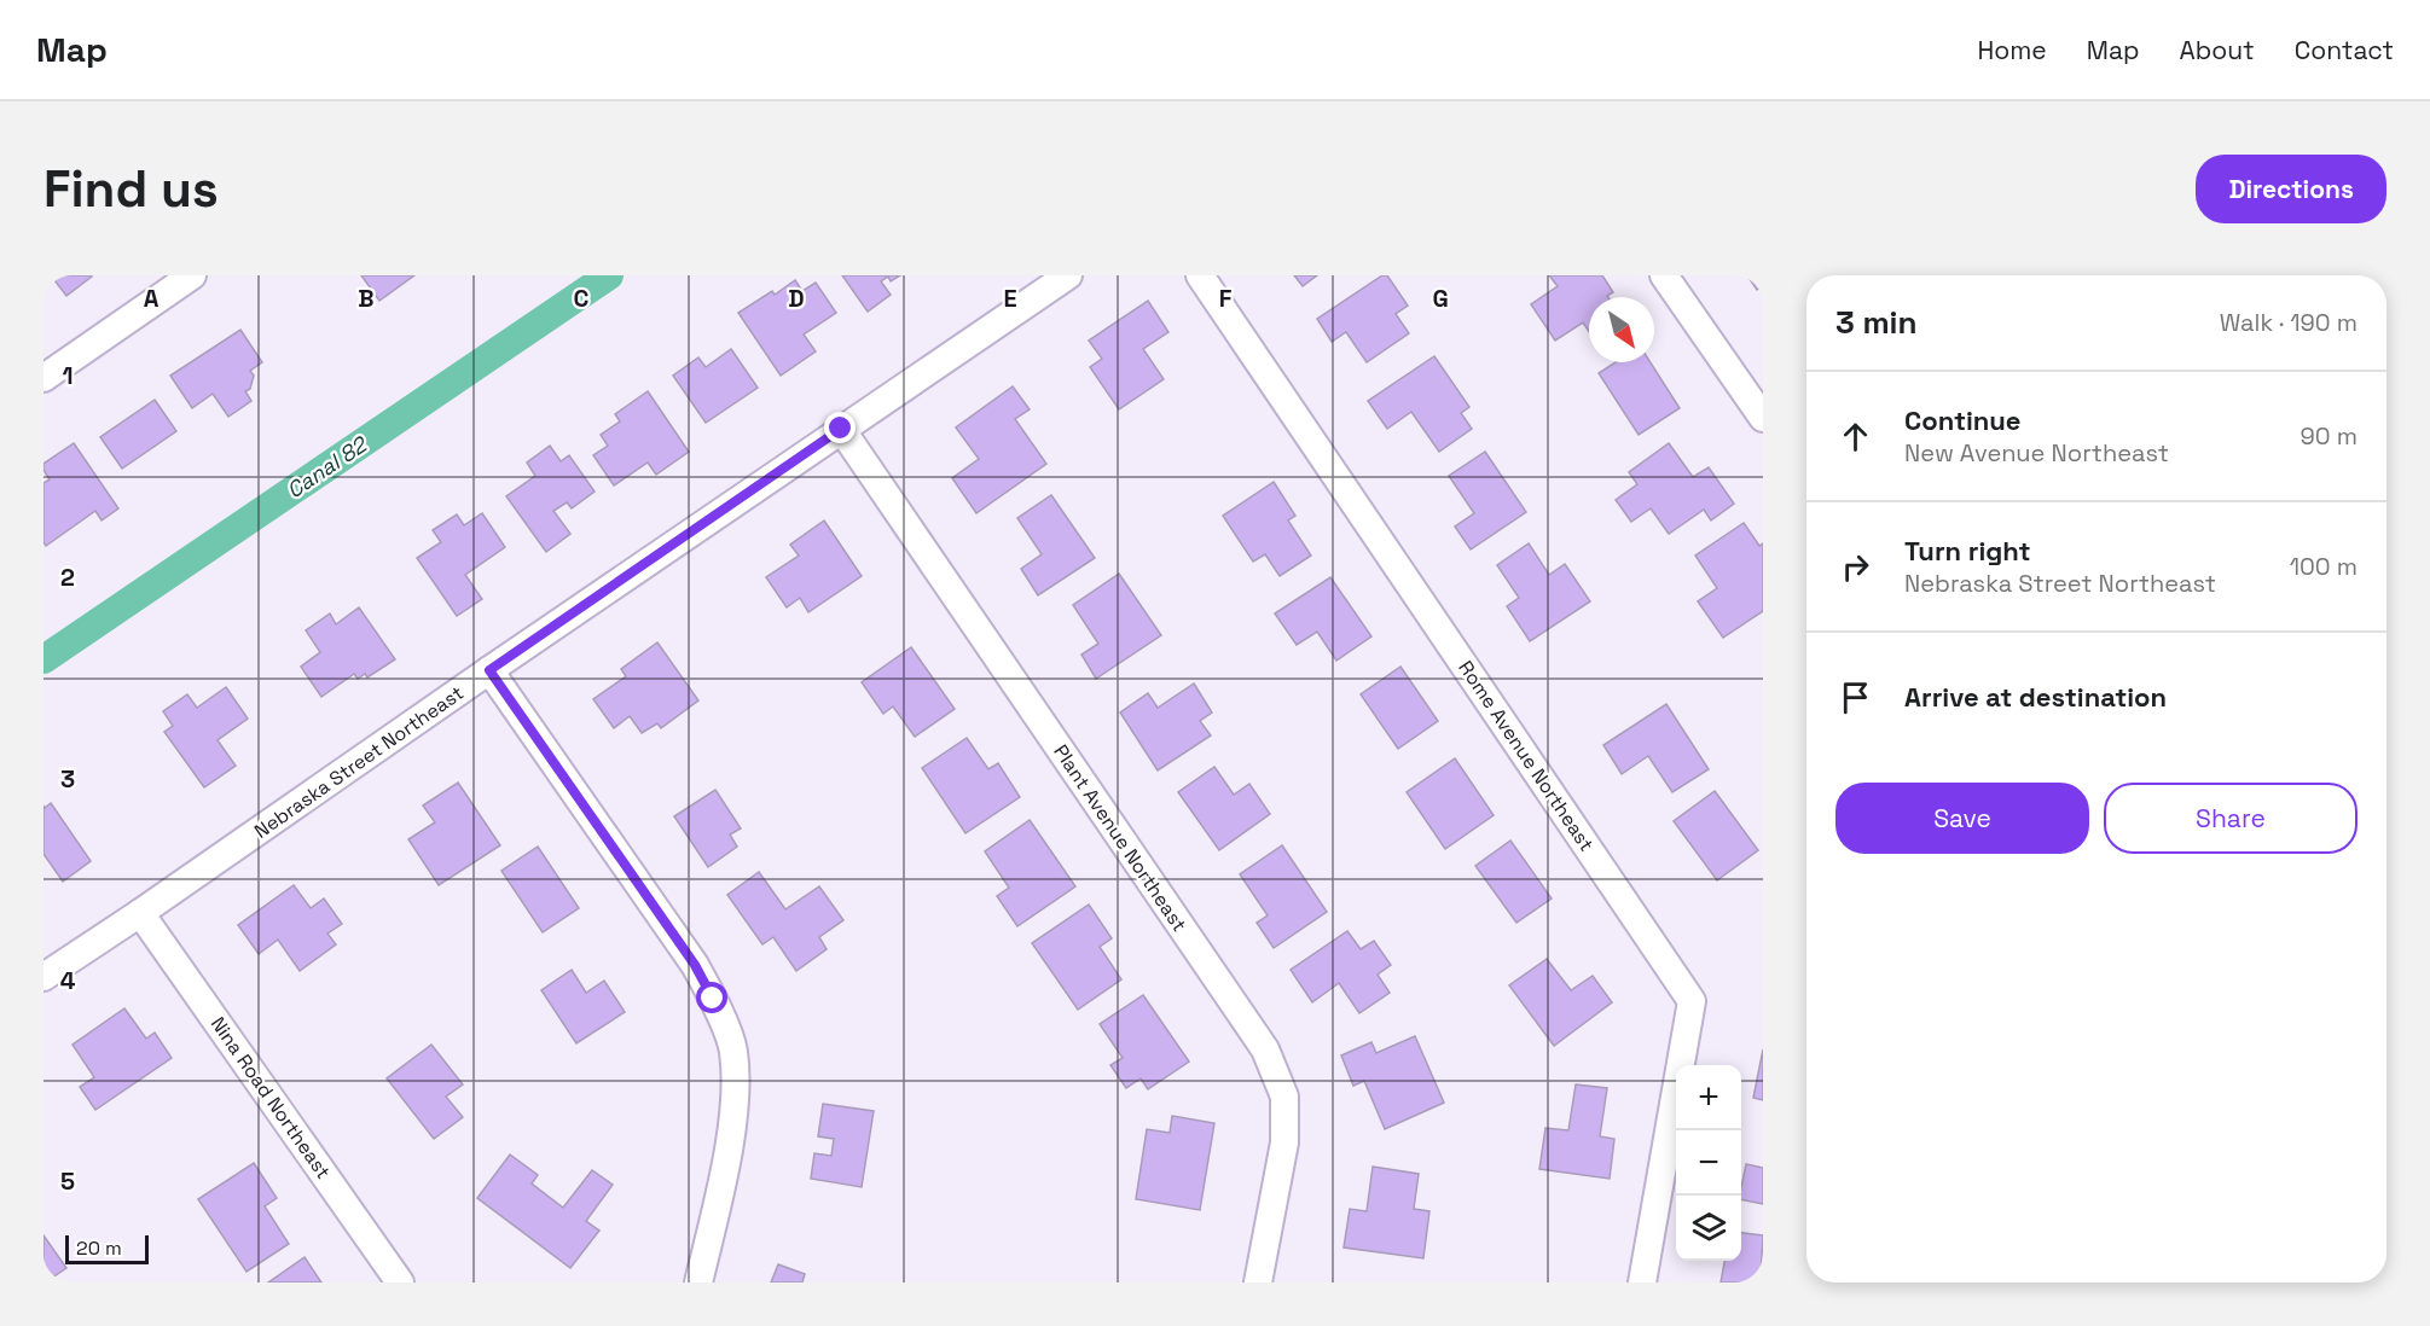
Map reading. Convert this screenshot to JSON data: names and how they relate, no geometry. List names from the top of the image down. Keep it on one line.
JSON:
{"streets":{"street":["Rome Avenue Northeast","Nebraska Street Northeast","Plant Avenue Northeast","Nina Road Northeast"]},"crossings":[["Nebraska Street Northeast","Plant Avenue Northeast"],["Nebraska Street Northeast","Nina Road Northeast"]],"water":["Canal 82"],"scale_bar":"20 m","north":"bottom right","page":{"header":"Map","nav":["Home","Map","About","Contact"],"buttons":["Directions",["Save","Share"]],"title":"Find us","heading":["3 min","Walk · 190 m"],"list":[["Continue","New Avenue Northeast","90 m"],["Turn right","Nebraska Street Northeast","100 m"],"Arrive at destination"],"map_buttons":["+","−"],"scale":"20 m"},"grid":{"columns":["A","B","C","D","E","F","G"],"rows":["1","2","3","4","5"]}}
